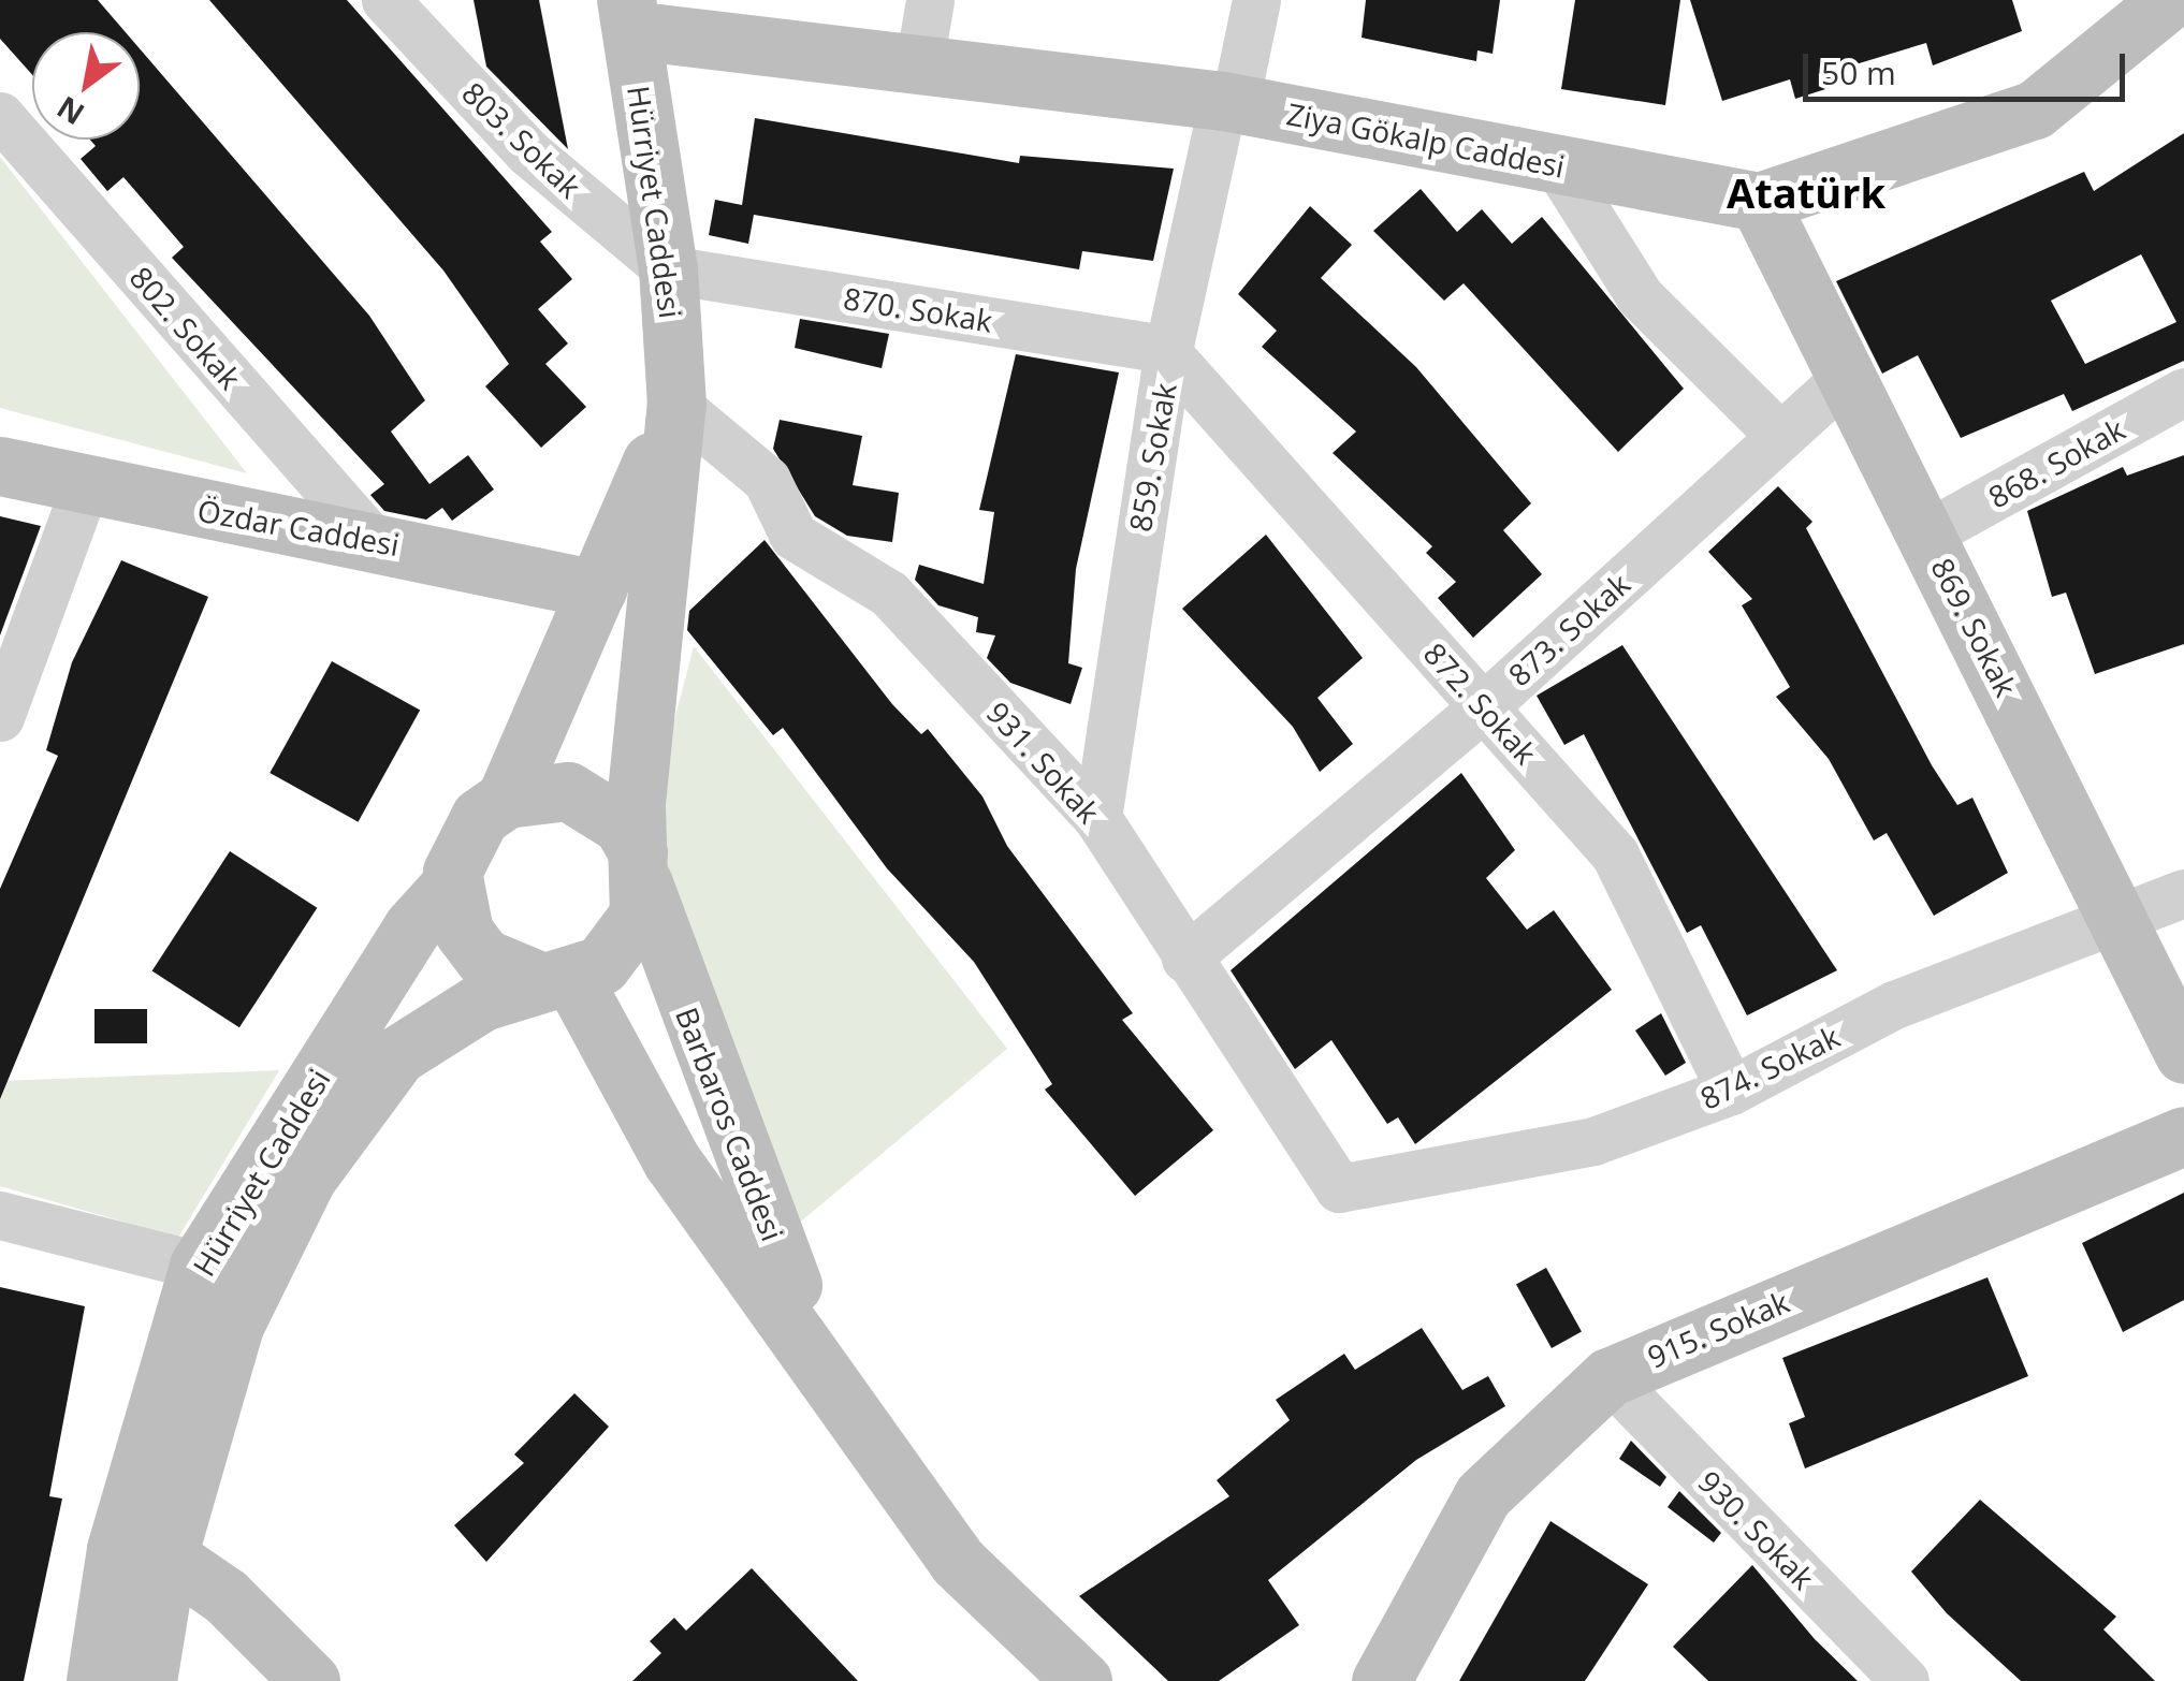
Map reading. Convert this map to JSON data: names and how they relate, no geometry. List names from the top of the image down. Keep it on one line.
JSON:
{"streets":{"main road":["Ziya Gökalp Caddesi","Hürriyet Caddesi","Özdar Caddesi","869. Sokak","Barbaros Caddesi","915. Sokak"],"street":["803. Sokak","870. Sokak","802. Sokak","859. Sokak","868. Sokak","873. Sokak","872. Sokak","931. Sokak","874. Sokak","930. Sokak"]},"crossings":[["803. Sokak","Hürriyet Caddesi"],["803. Sokak","870. Sokak"],["Ziya Gökalp Caddesi","Hürriyet Caddesi"],["Ziya Gökalp Caddesi","859. Sokak"],["Ziya Gökalp Caddesi","869. Sokak"],["Hürriyet Caddesi","870. Sokak"],["Hürriyet Caddesi","Özdar Caddesi"],["Hürriyet Caddesi","931. Sokak"],["Hürriyet Caddesi","Barbaros Caddesi"],["870. Sokak","859. Sokak"],["870. Sokak","872. Sokak"],["802. Sokak","Özdar Caddesi"],["859. Sokak","872. Sokak"],["859. Sokak","931. Sokak"],["868. Sokak","869. Sokak"],["869. Sokak","873. Sokak"],["869. Sokak","874. Sokak"],["873. Sokak","872. Sokak"],["873. Sokak","931. Sokak"],["872. Sokak","874. Sokak"],["931. Sokak","874. Sokak"],["915. Sokak","930. Sokak"]],"districts":["Atatürk"],"scale_bar":"50 m","north":"bottom left"}
